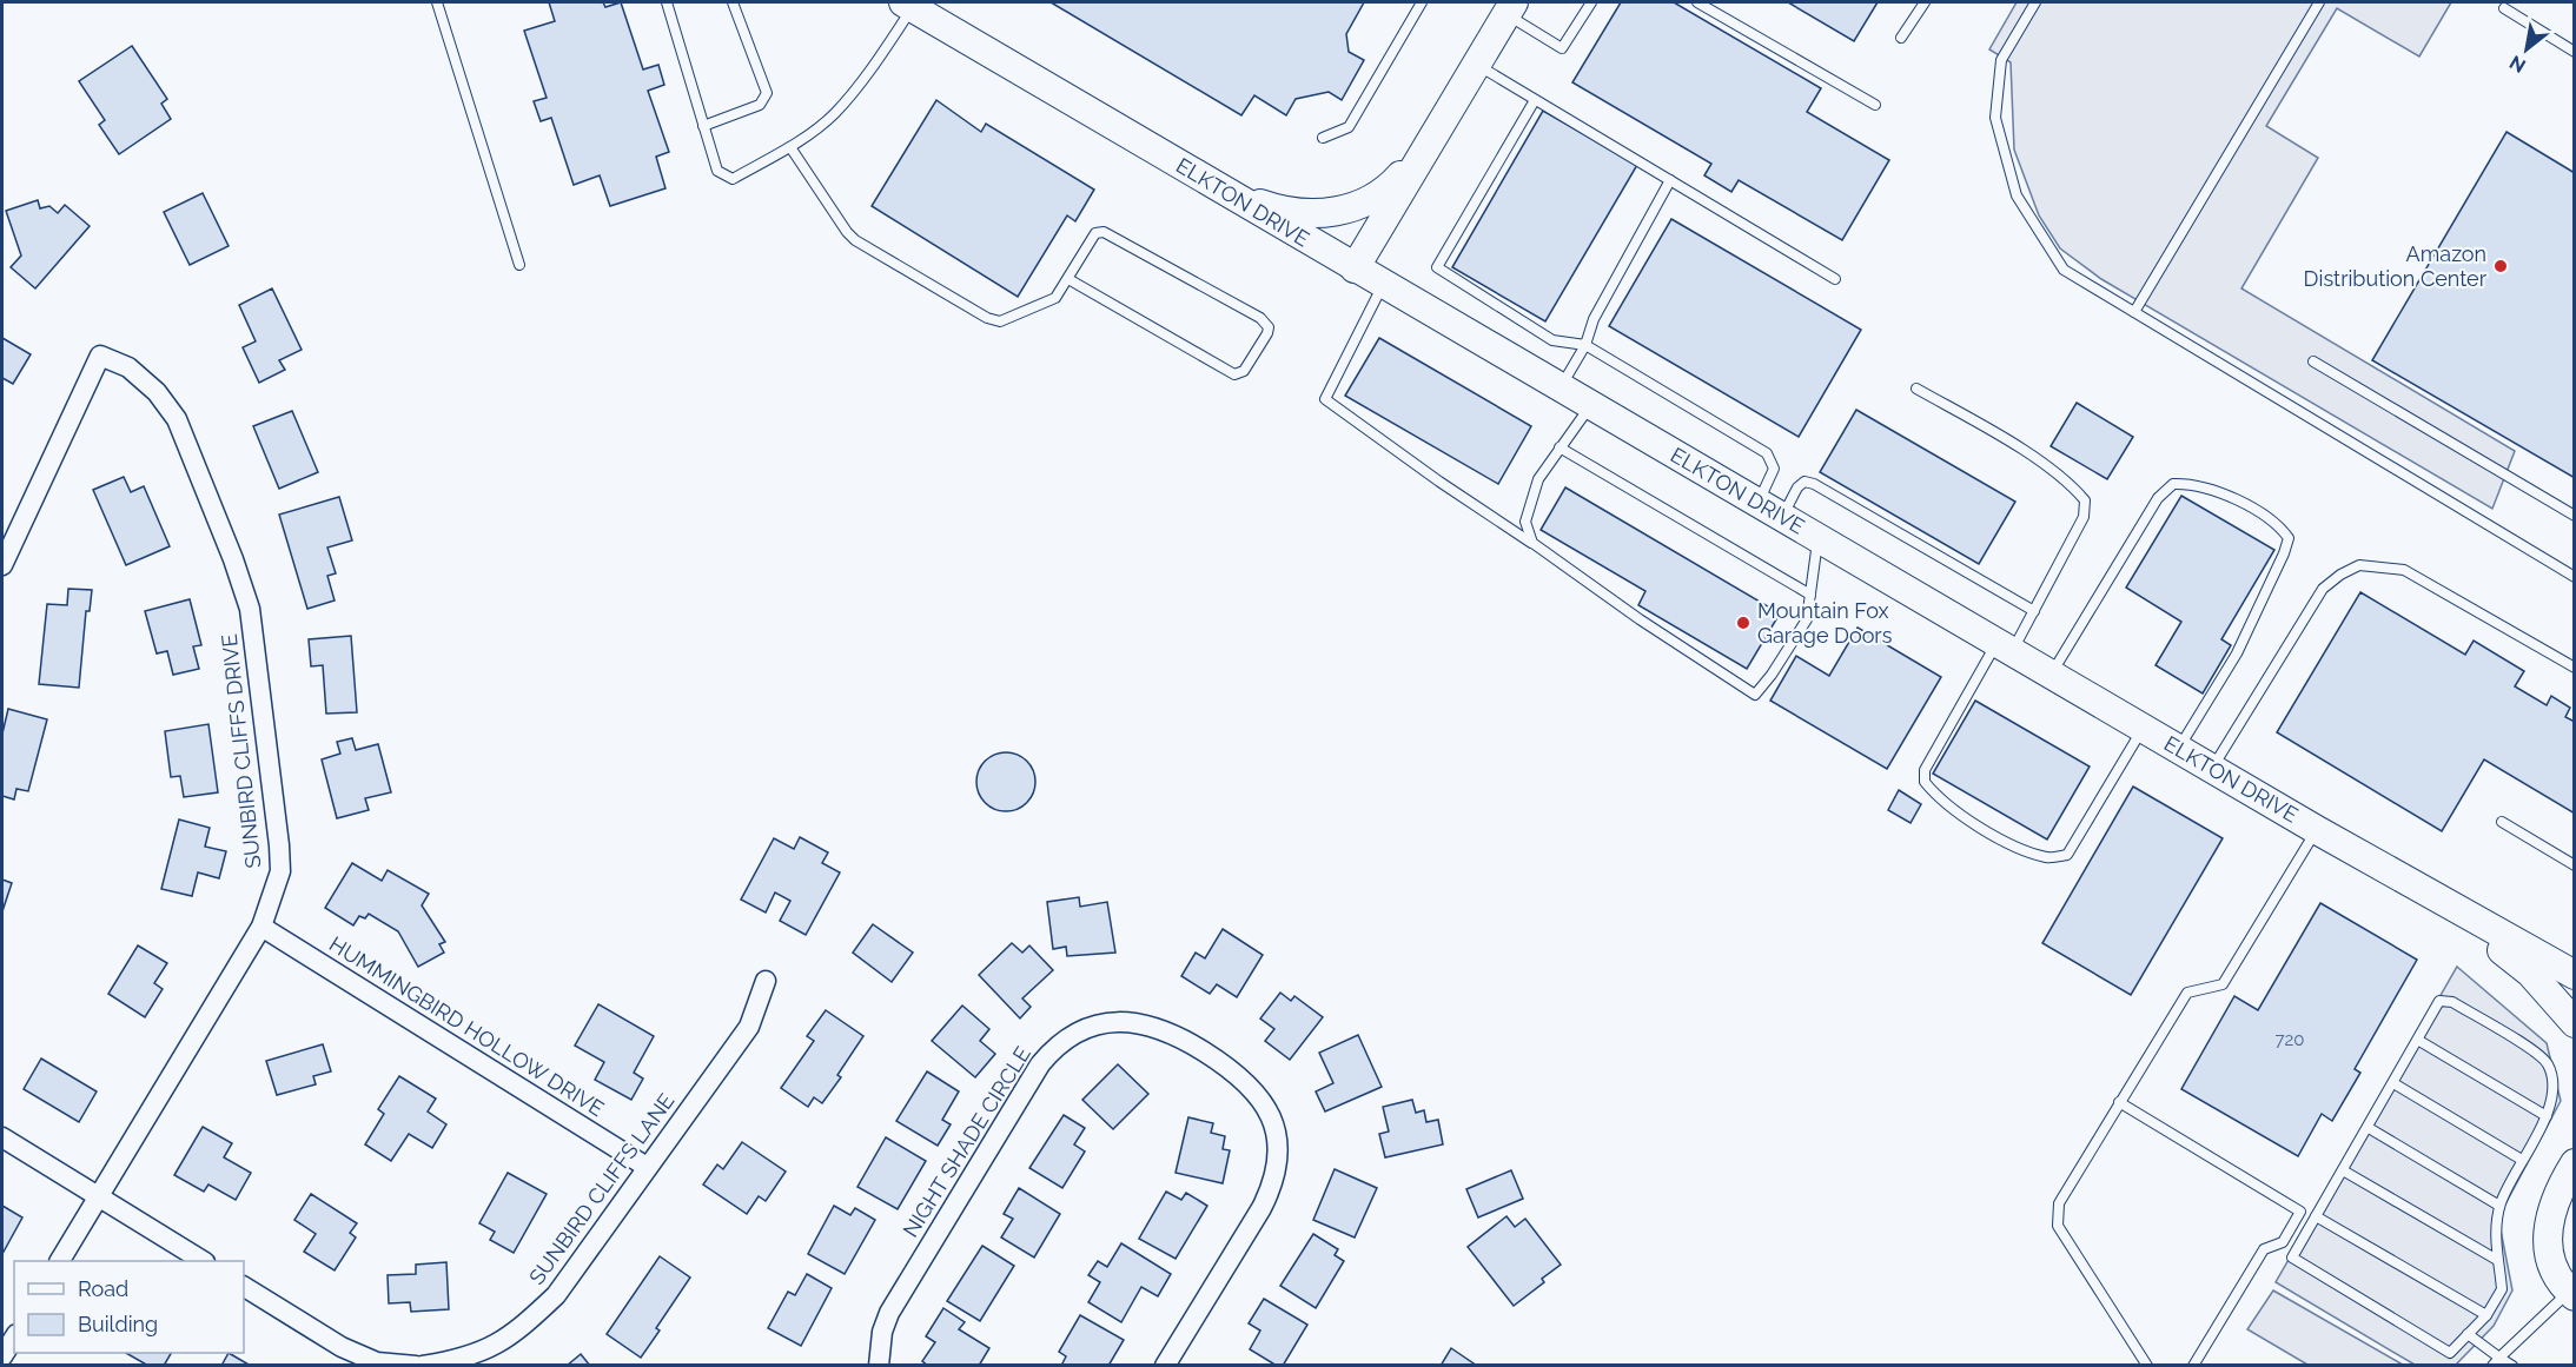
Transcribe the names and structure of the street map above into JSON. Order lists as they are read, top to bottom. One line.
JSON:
{"streets":{"street":["ELKTON DRIVE","SUNBIRD CLIFFS DRIVE","HUMMINGBIRD HOLLOW DRIVE","NIGHT SHADE CIRCLE","SUNBIRD CLIFFS LANE"]},"crossings":[["SUNBIRD CLIFFS DRIVE","HUMMINGBIRD HOLLOW DRIVE"],["HUMMINGBIRD HOLLOW DRIVE","SUNBIRD CLIFFS LANE"]],"places":["Amazon Distribution Center","Mountain Fox Garage Doors"],"house_numbers":["720"],"legend":["Road","Building"],"north":"bottom left"}
